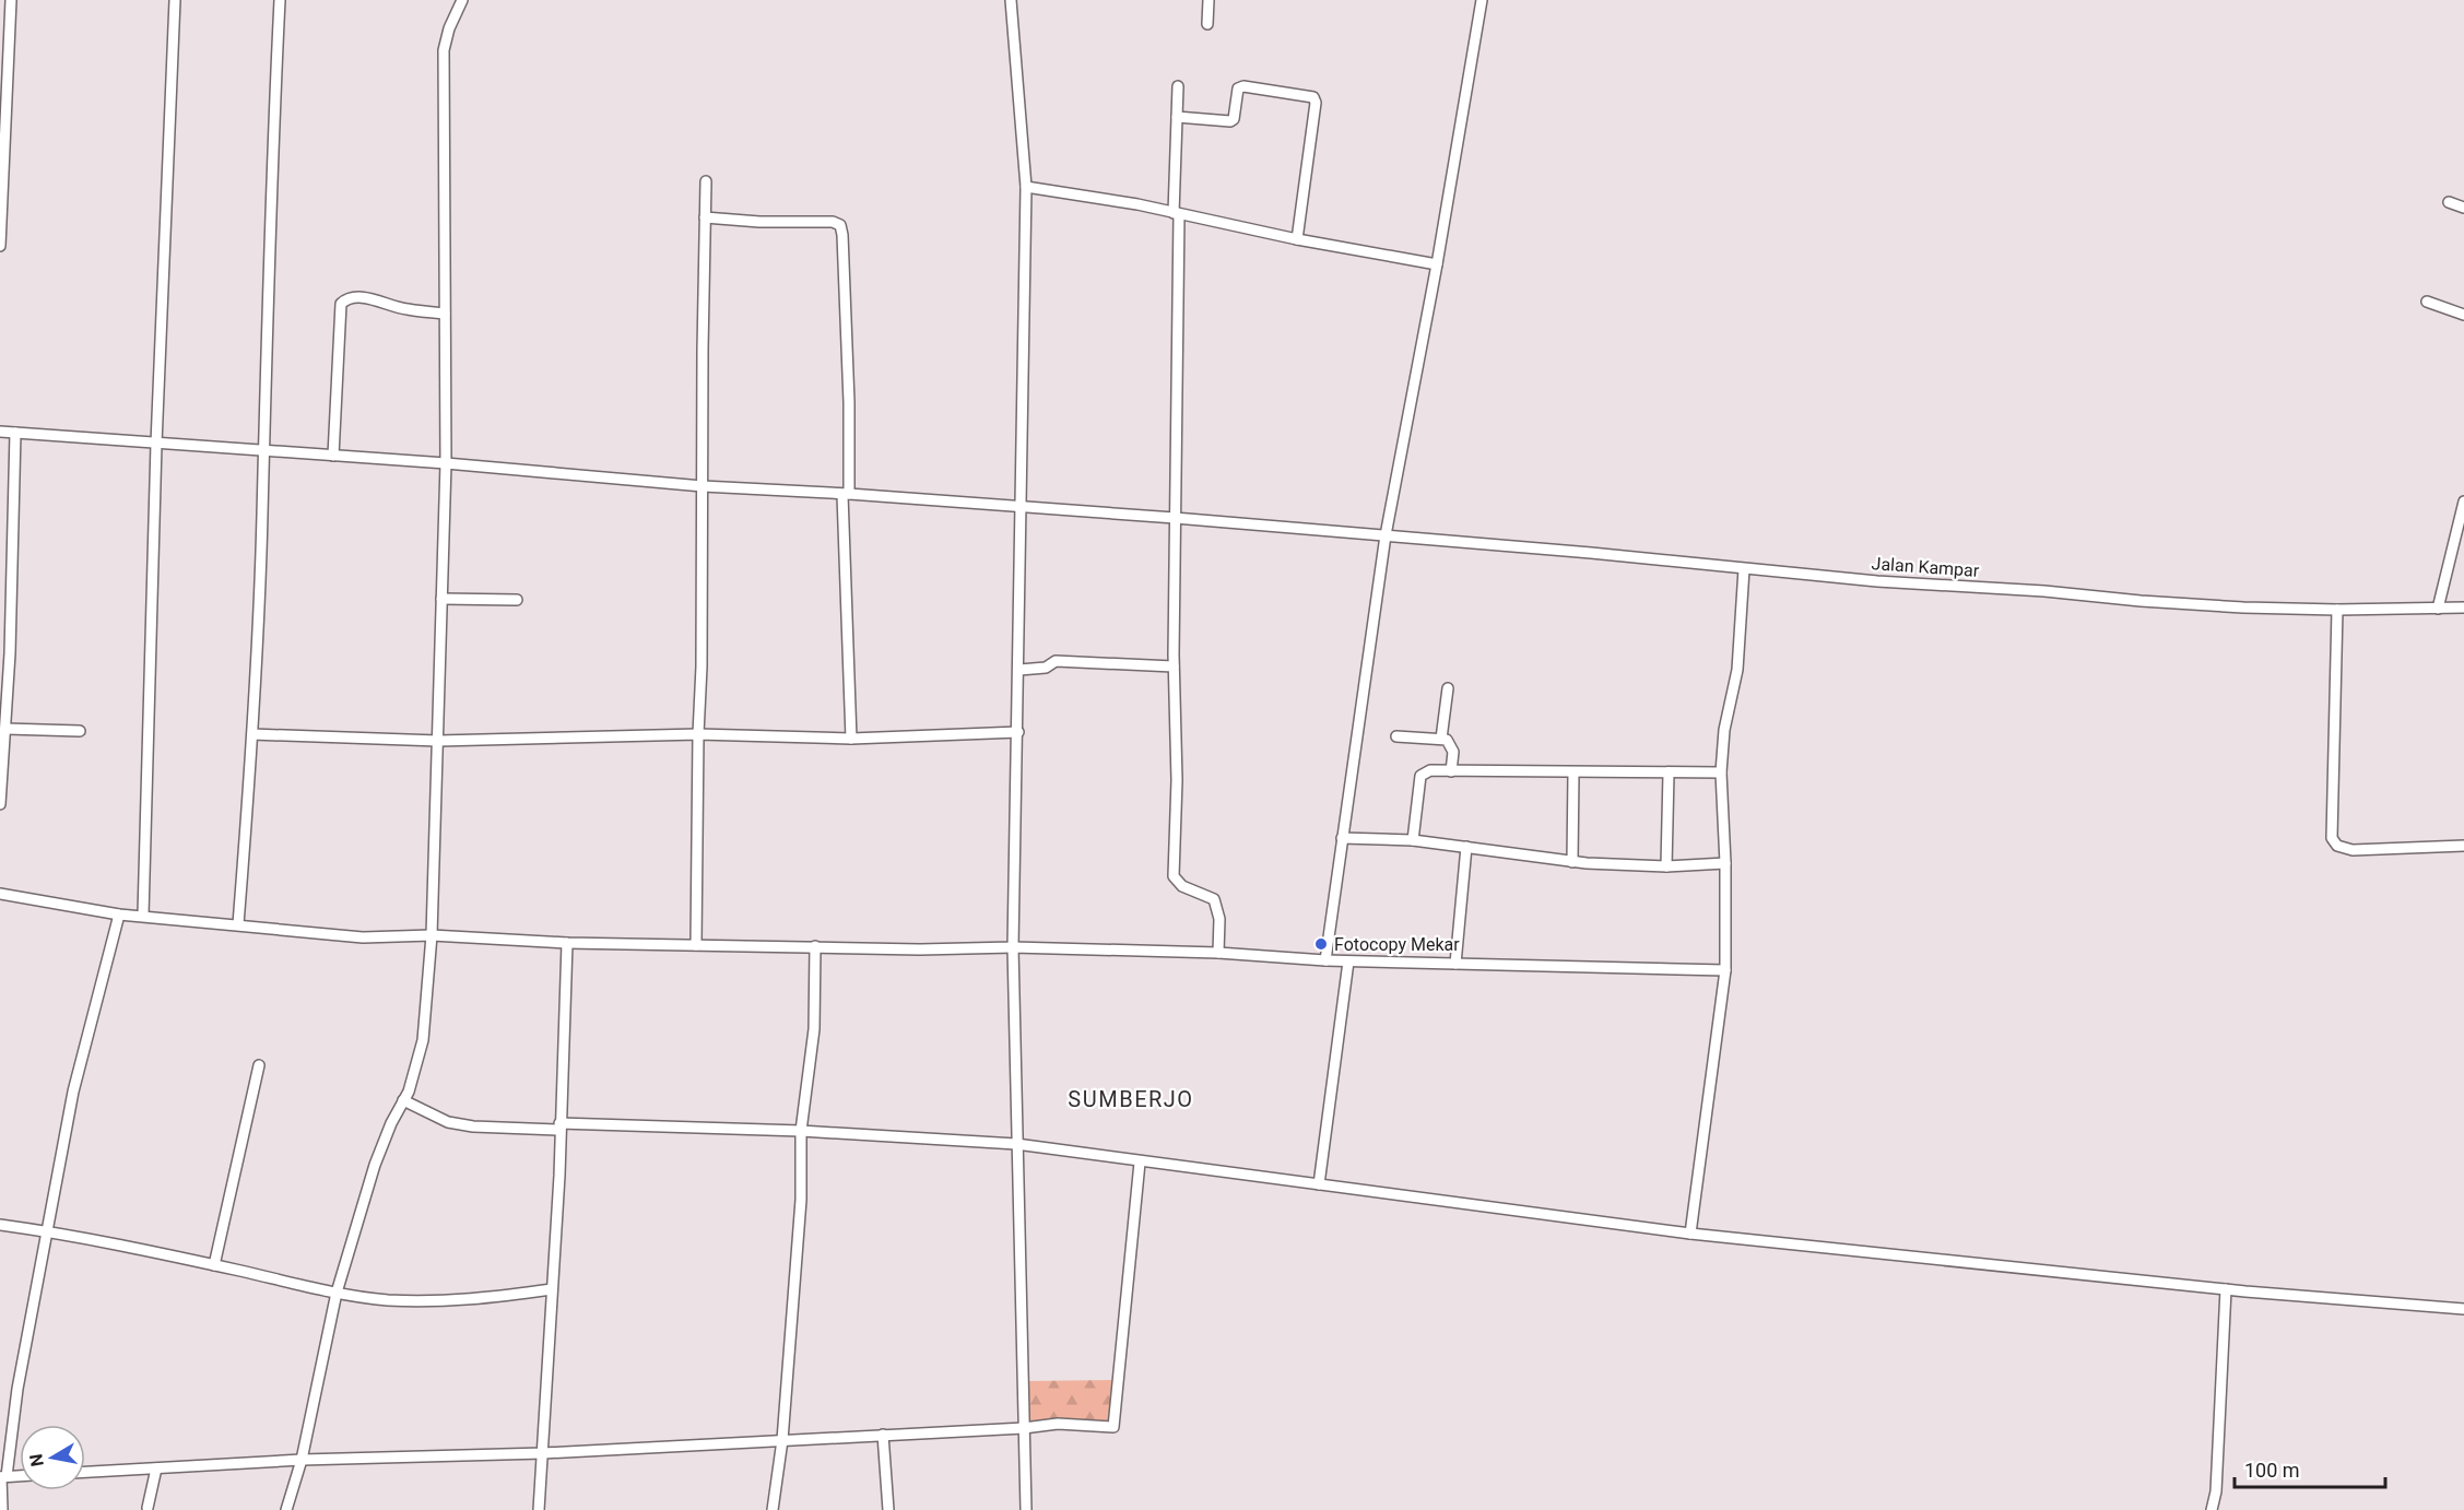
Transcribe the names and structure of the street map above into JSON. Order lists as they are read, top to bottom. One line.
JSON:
{"streets":{"street":["Jalan Kampar"]},"districts":["SUMBERJO"],"places":["Fotocopy Mekar"],"scale_bar":"100 m","north":"left"}
